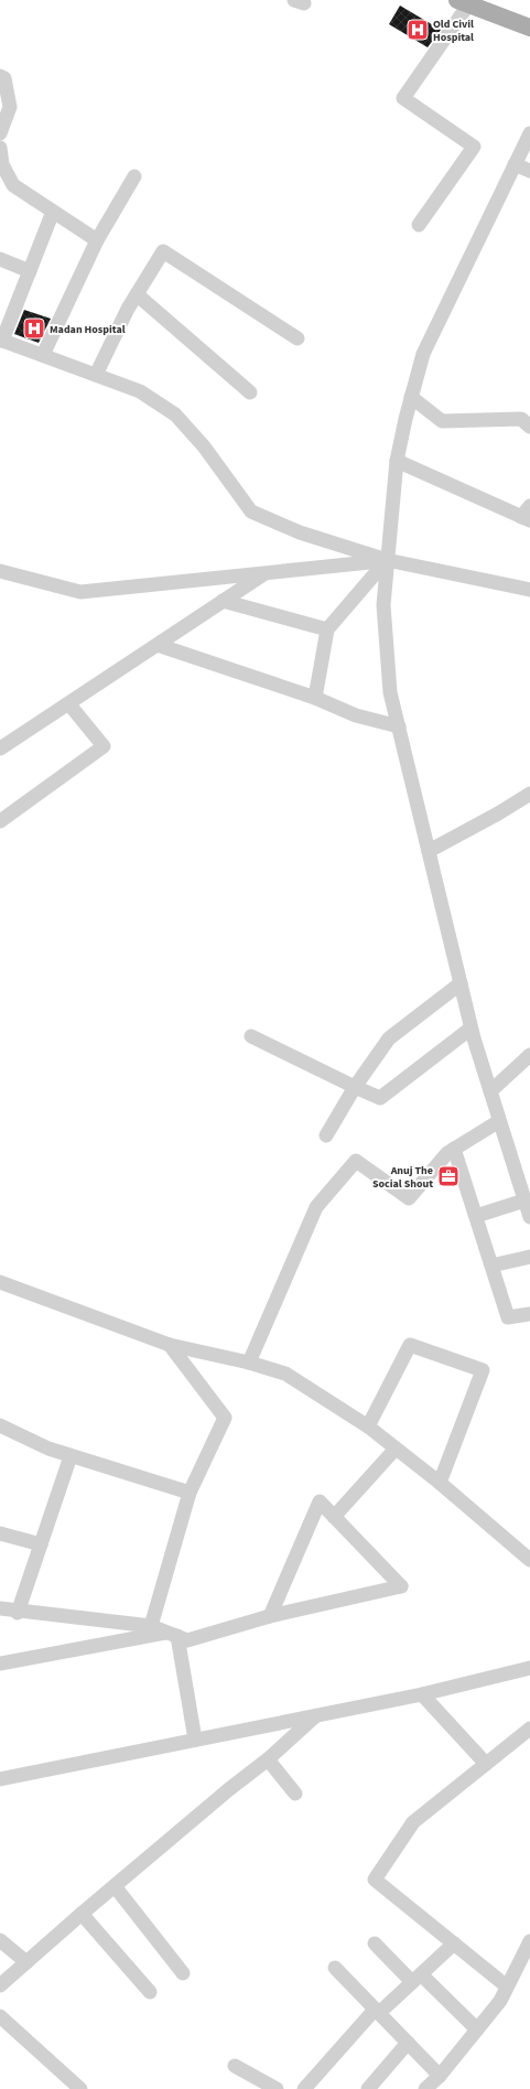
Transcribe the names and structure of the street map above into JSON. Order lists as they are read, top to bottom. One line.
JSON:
{"places":{"hospital":["Old Civil Hospital","Madan Hospital"],"office":["Anuj The Social Shout"]}}
